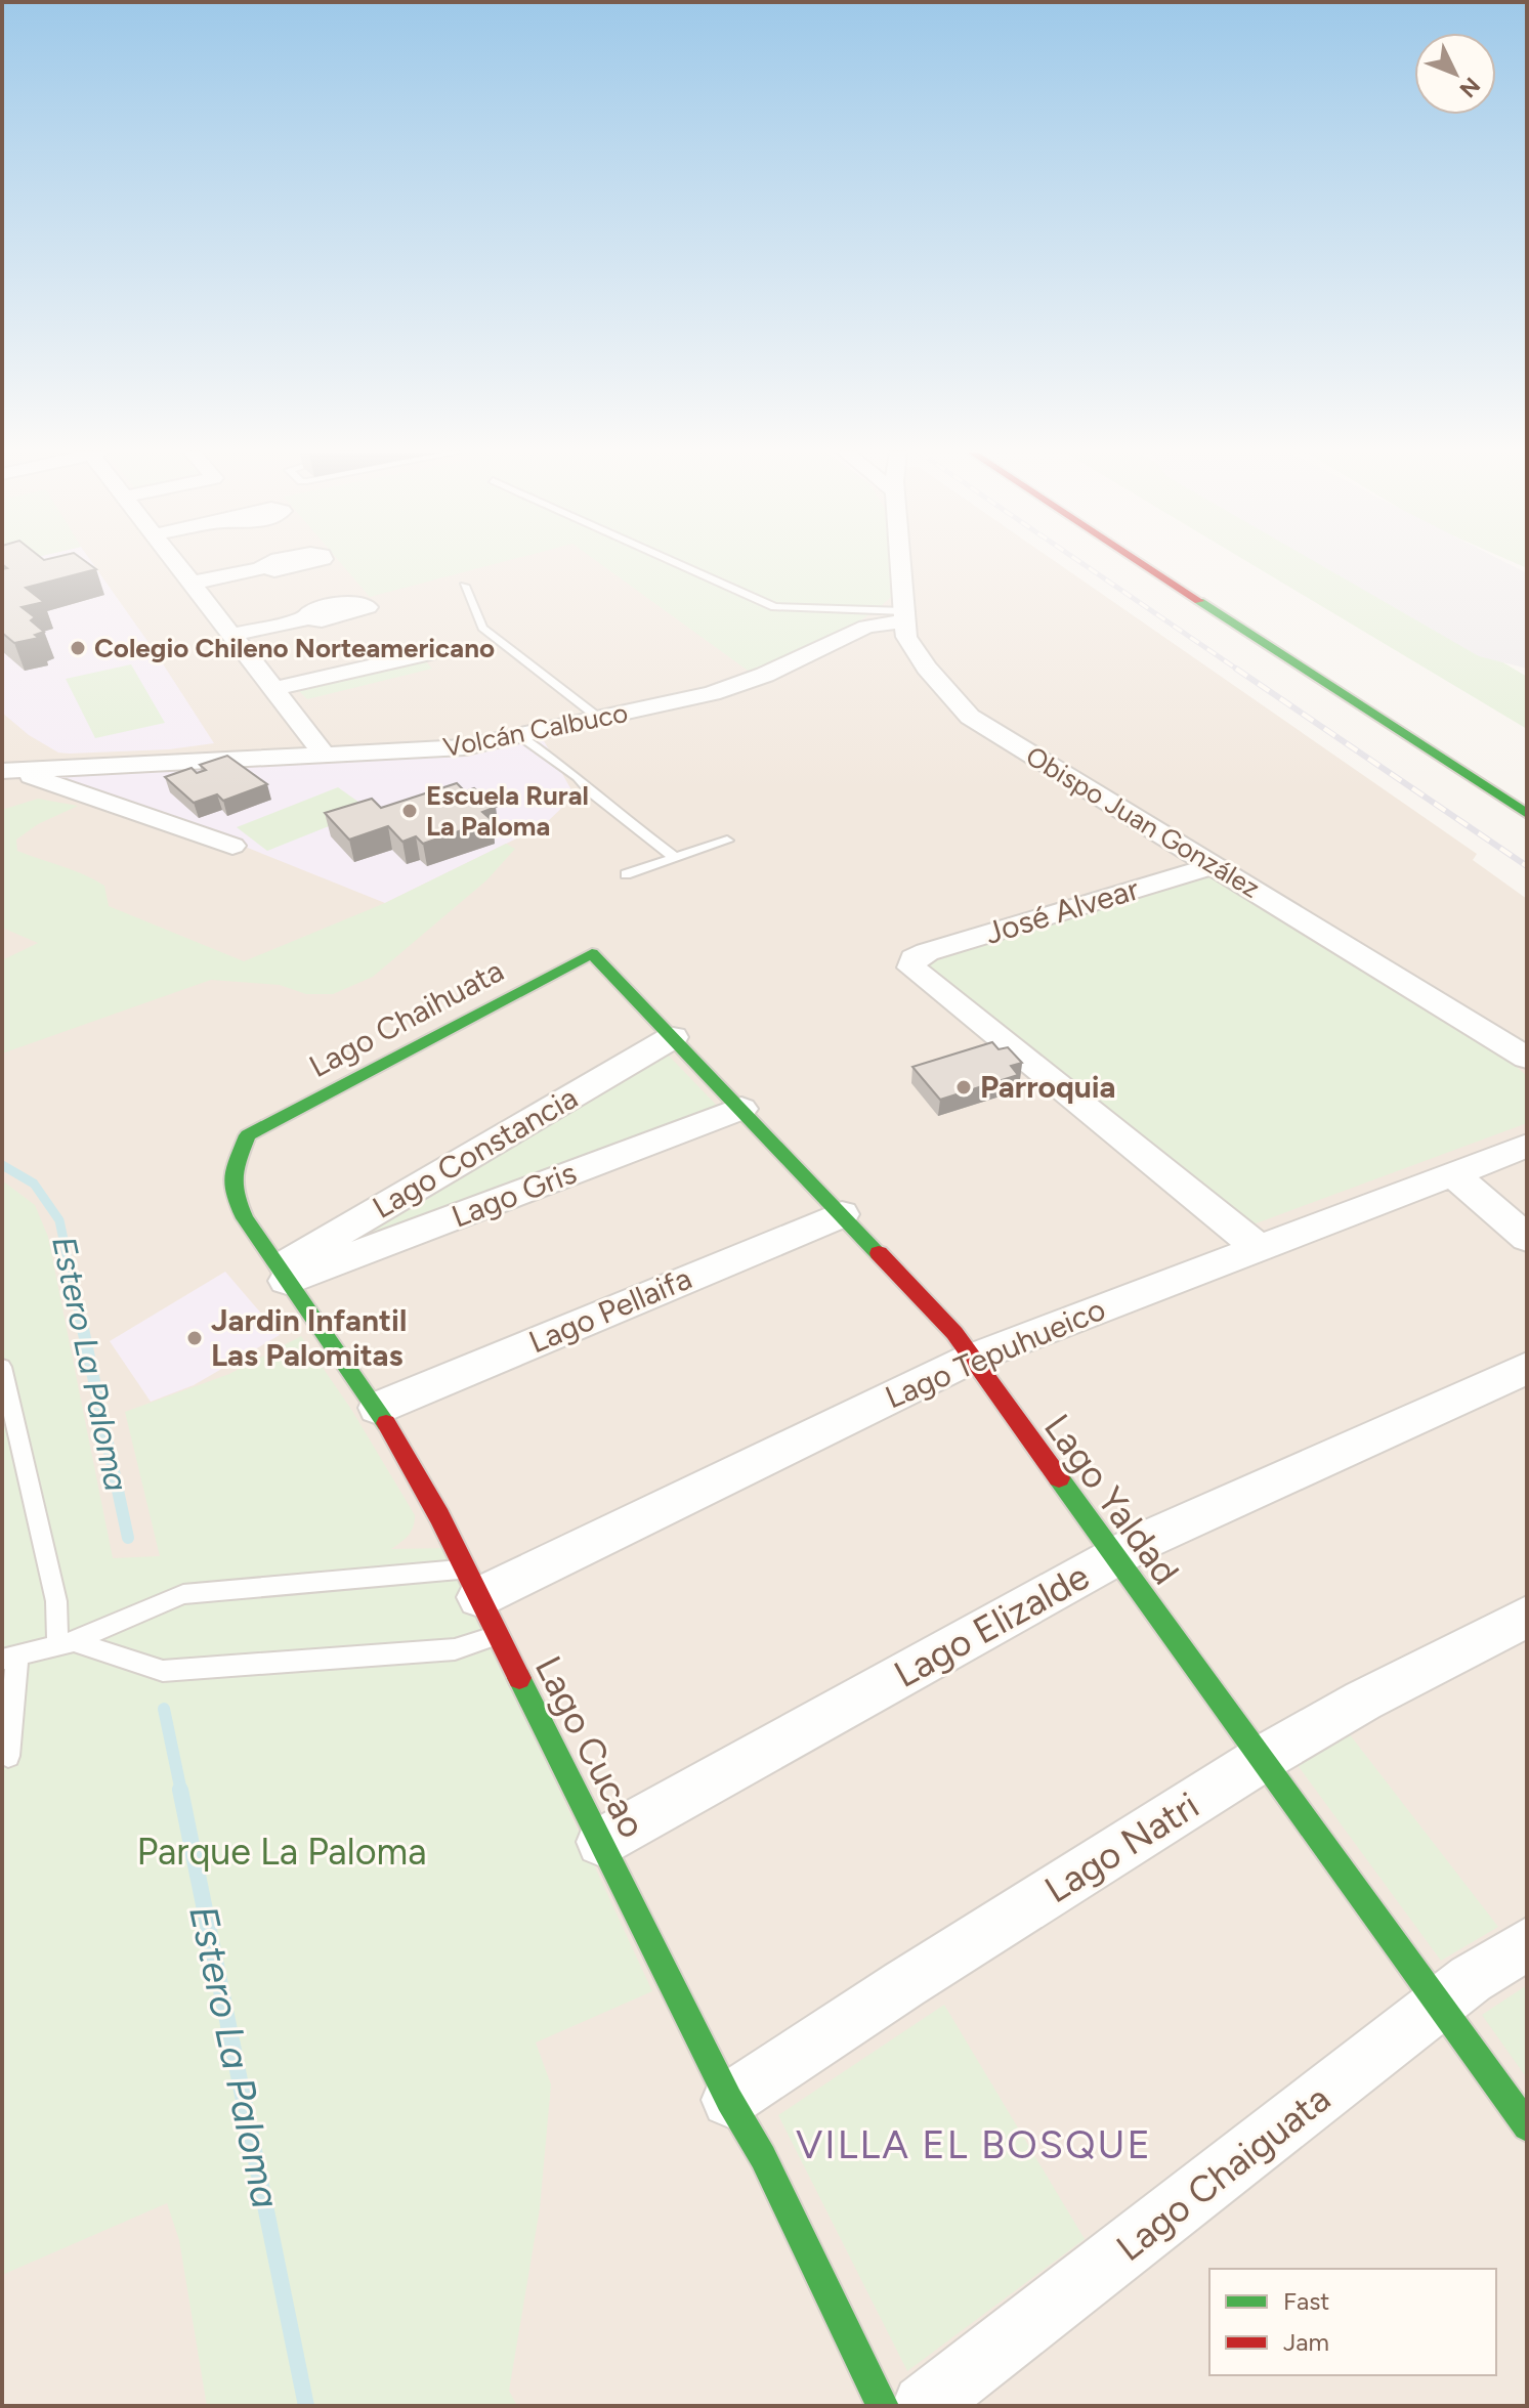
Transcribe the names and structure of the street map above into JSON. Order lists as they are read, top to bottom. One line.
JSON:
{"streets":{"street":["Volcán Calbuco","Obispo Juan González","José Alvear","Lago Chaihuata","Lago Constancia","Lago Gris","Lago Pellaifa","Lago Tepuhueico","Lago Yaldad","Lago Elizalde","Lago Cucao","Lago Natri","Lago Chaiguata"]},"crossings":[["Volcán Calbuco","Obispo Juan González"],["Obispo Juan González","José Alvear"],["José Alvear","Lago Tepuhueico"],["Lago Chaihuata","Lago Yaldad"],["Lago Chaihuata","Lago Cucao"],["Lago Constancia","Lago Gris"],["Lago Constancia","Lago Yaldad"],["Lago Constancia","Lago Cucao"],["Lago Gris","Lago Yaldad"],["Lago Gris","Lago Cucao"],["Lago Pellaifa","Lago Yaldad"],["Lago Pellaifa","Lago Cucao"],["Lago Tepuhueico","Lago Yaldad"],["Lago Tepuhueico","Lago Cucao"],["Lago Yaldad","Lago Elizalde"],["Lago Yaldad","Lago Natri"],["Lago Yaldad","Lago Chaiguata"],["Lago Elizalde","Lago Cucao"],["Lago Cucao","Lago Natri"]],"districts":["VILLA EL BOSQUE"],"water":["Estero La Paloma"],"parks":["Parque La Paloma"],"places":["Colegio Chileno Norteamericano","Escuela Rural La Paloma","Parroquia","Jardin Infantil Las Palomitas"],"legend":["Fast","Jam"],"north":"bottom right"}
